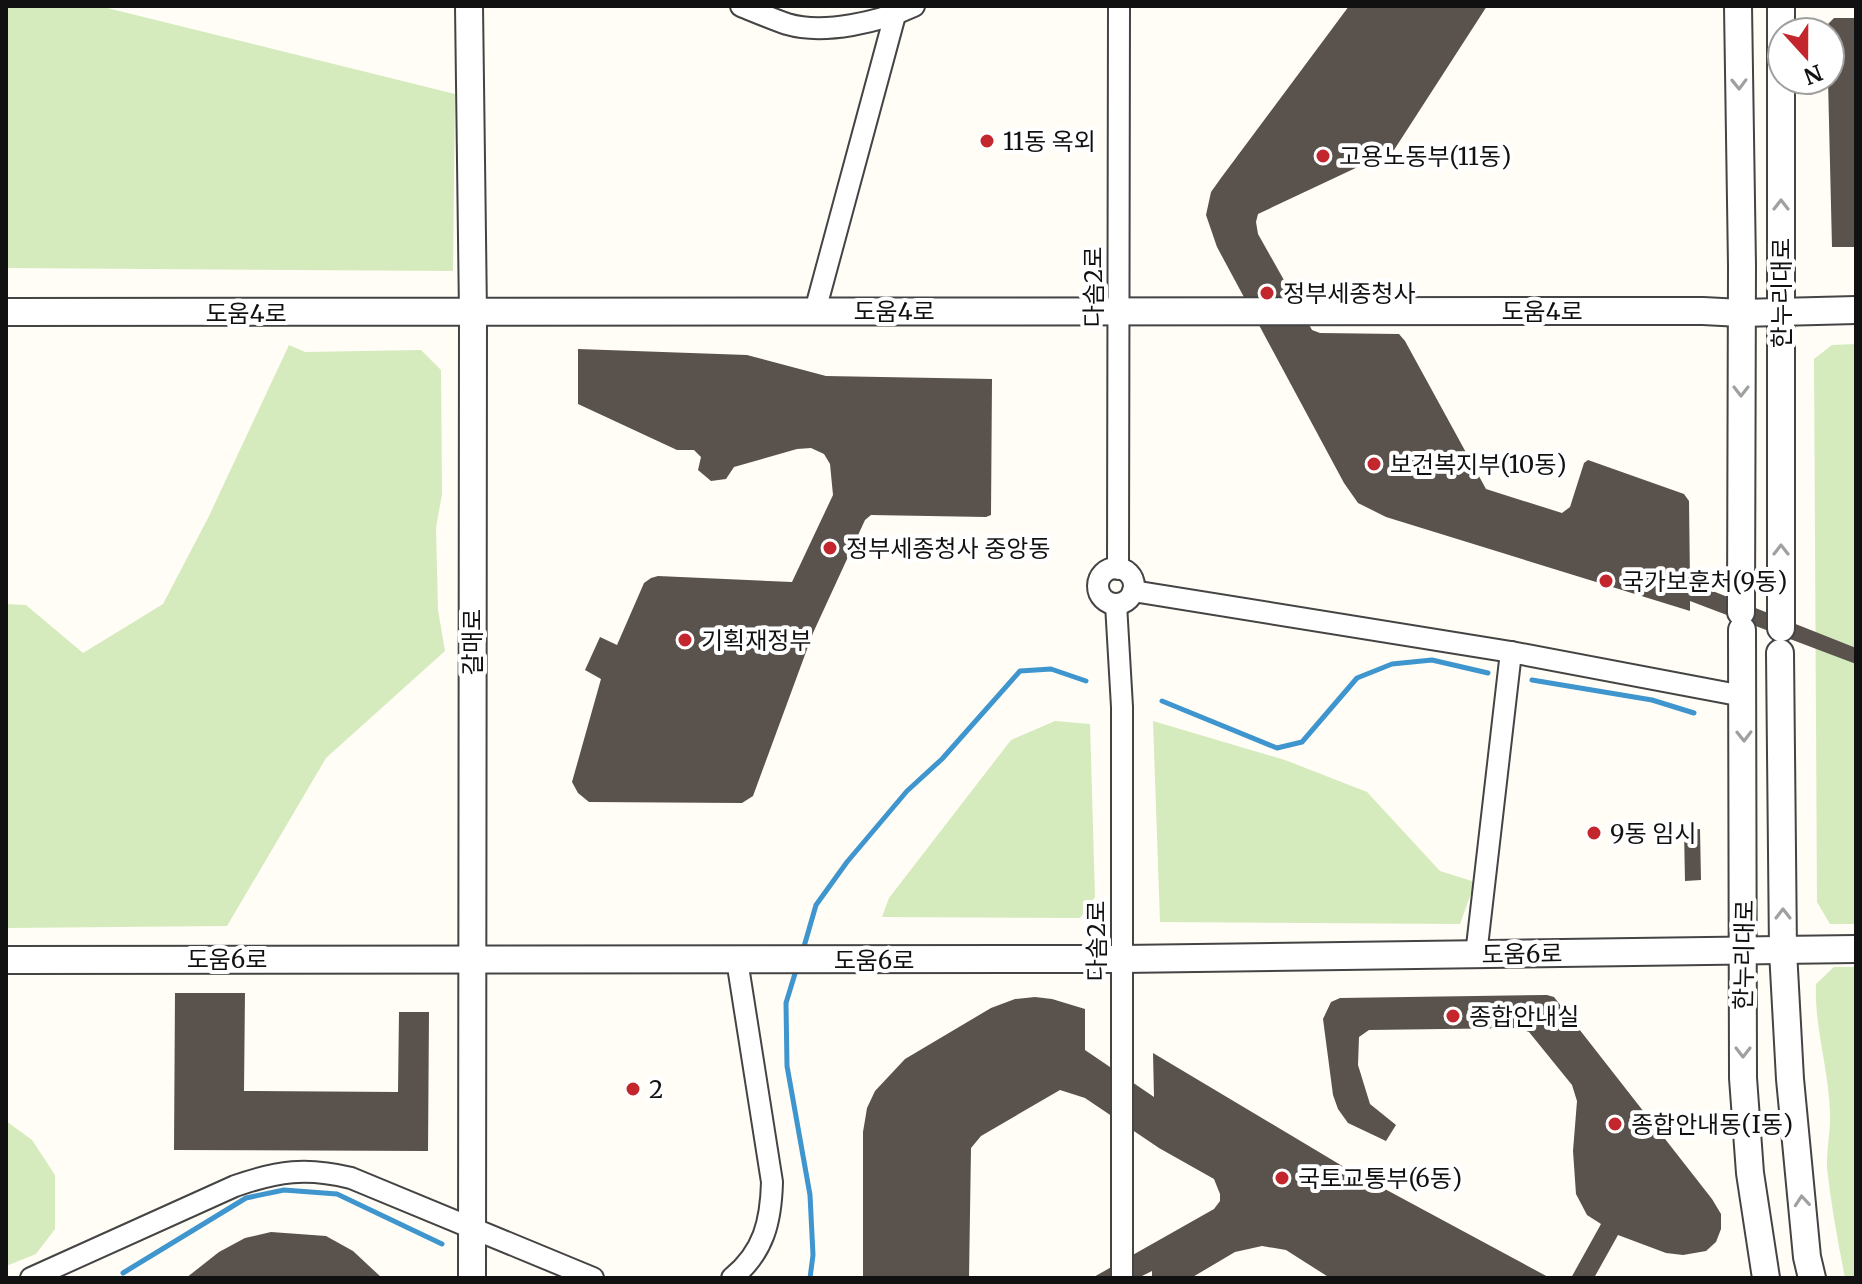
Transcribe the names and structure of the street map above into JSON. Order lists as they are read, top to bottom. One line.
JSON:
{"streets":{"street":["다솜2로","한누리대로","도움4로","갈매로","도움6로"]},"crossings":[["다솜2로","도움4로"],["다솜2로","도움6로"],["한누리대로","도움4로"],["한누리대로","도움6로"],["도움4로","갈매로"],["갈매로","도움6로"]],"places":["11동 옥외","고용노동부(11동)","정부세종청사","보건복지부(10동)","정부세종청사 중앙동","국가보훈처(9동)","기획재정부","9동 임시","종합안내실","2","종합안내동(I동)","국토교통부(6동)"],"north":"bottom"}
